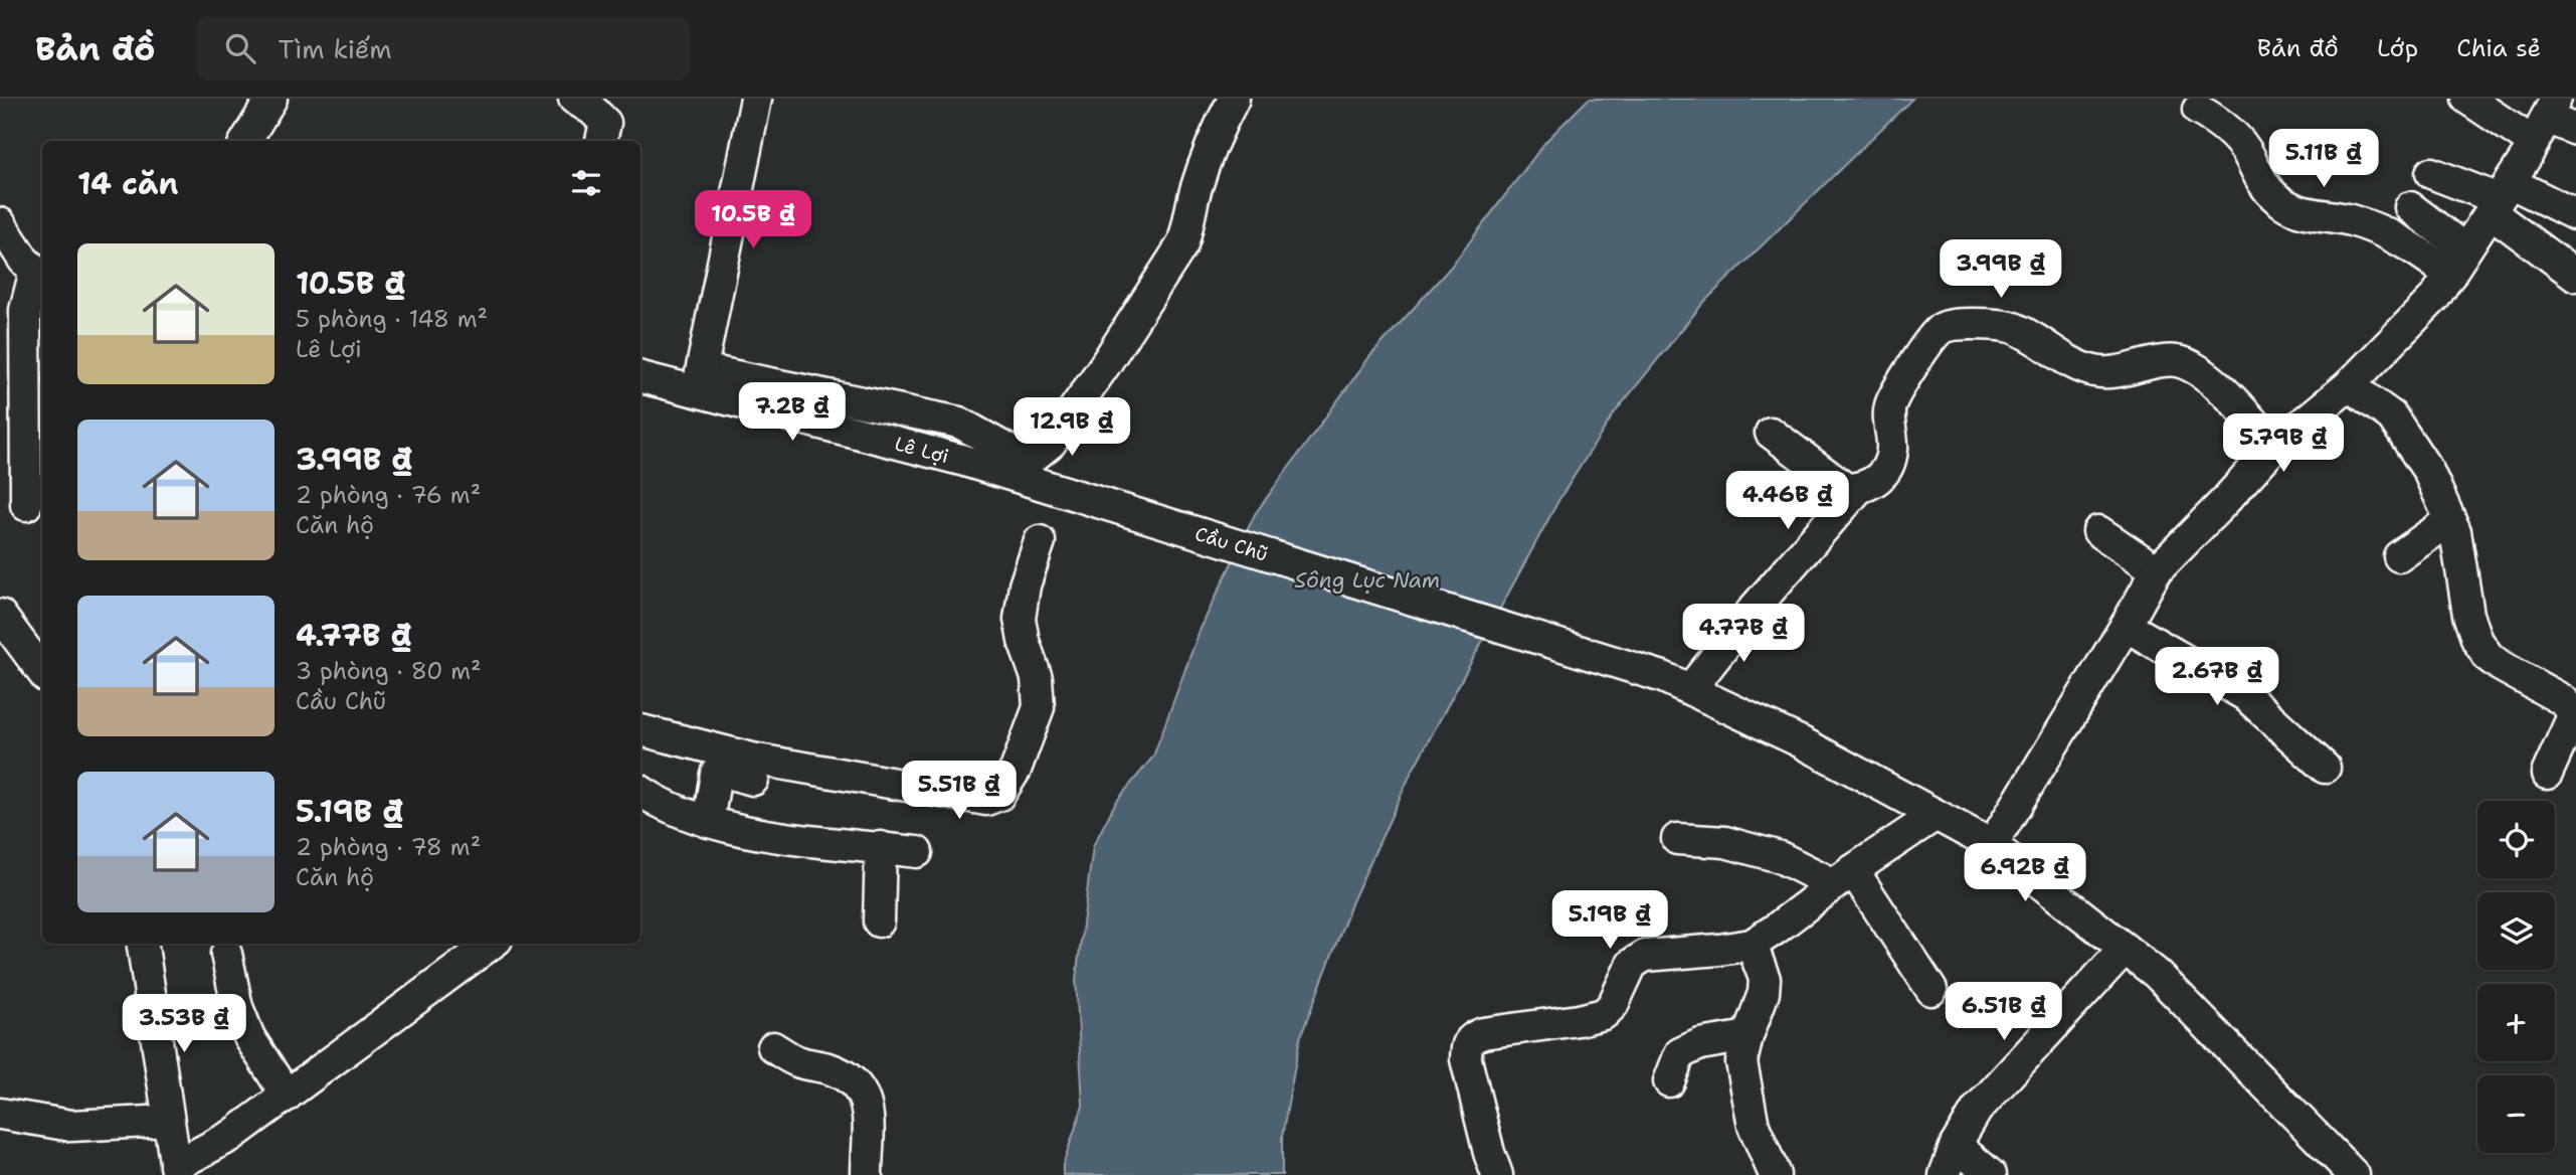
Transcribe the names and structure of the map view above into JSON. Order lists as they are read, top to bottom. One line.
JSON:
{"streets":{"street":["Lê Lợi","Cầu Chũ"]},"crossings":[["Lê Lợi","Cầu Chũ"]],"water":["Sông Lục Nam"],"page":{"header":"Bản đồ","search":"Tìm kiếm","nav":["Bản đồ","Lớp","Chia sẻ"],"price":["5.11B ₫","10.5B ₫","3.99B ₫","7.2B ₫","12.9B ₫","5.79B ₫","4.46B ₫","4.77B ₫","2.67B ₫","5.51B ₫","6.92B ₫","5.19B ₫","6.51B ₫","3.53B ₫"],"heading":"14 căn","list":[{"name":"10.5B ₫","note":"5 phòng · 148 m² · Lê Lợi"},{"name":"3.99B ₫","note":"2 phòng · 76 m² · Căn hộ"},{"name":"4.77B ₫","note":"3 phòng · 80 m² · Cầu Chũ"},{"name":"5.19B ₫","note":"2 phòng · 78 m² · Căn hộ"}],"map_buttons":["+","−"]}}
